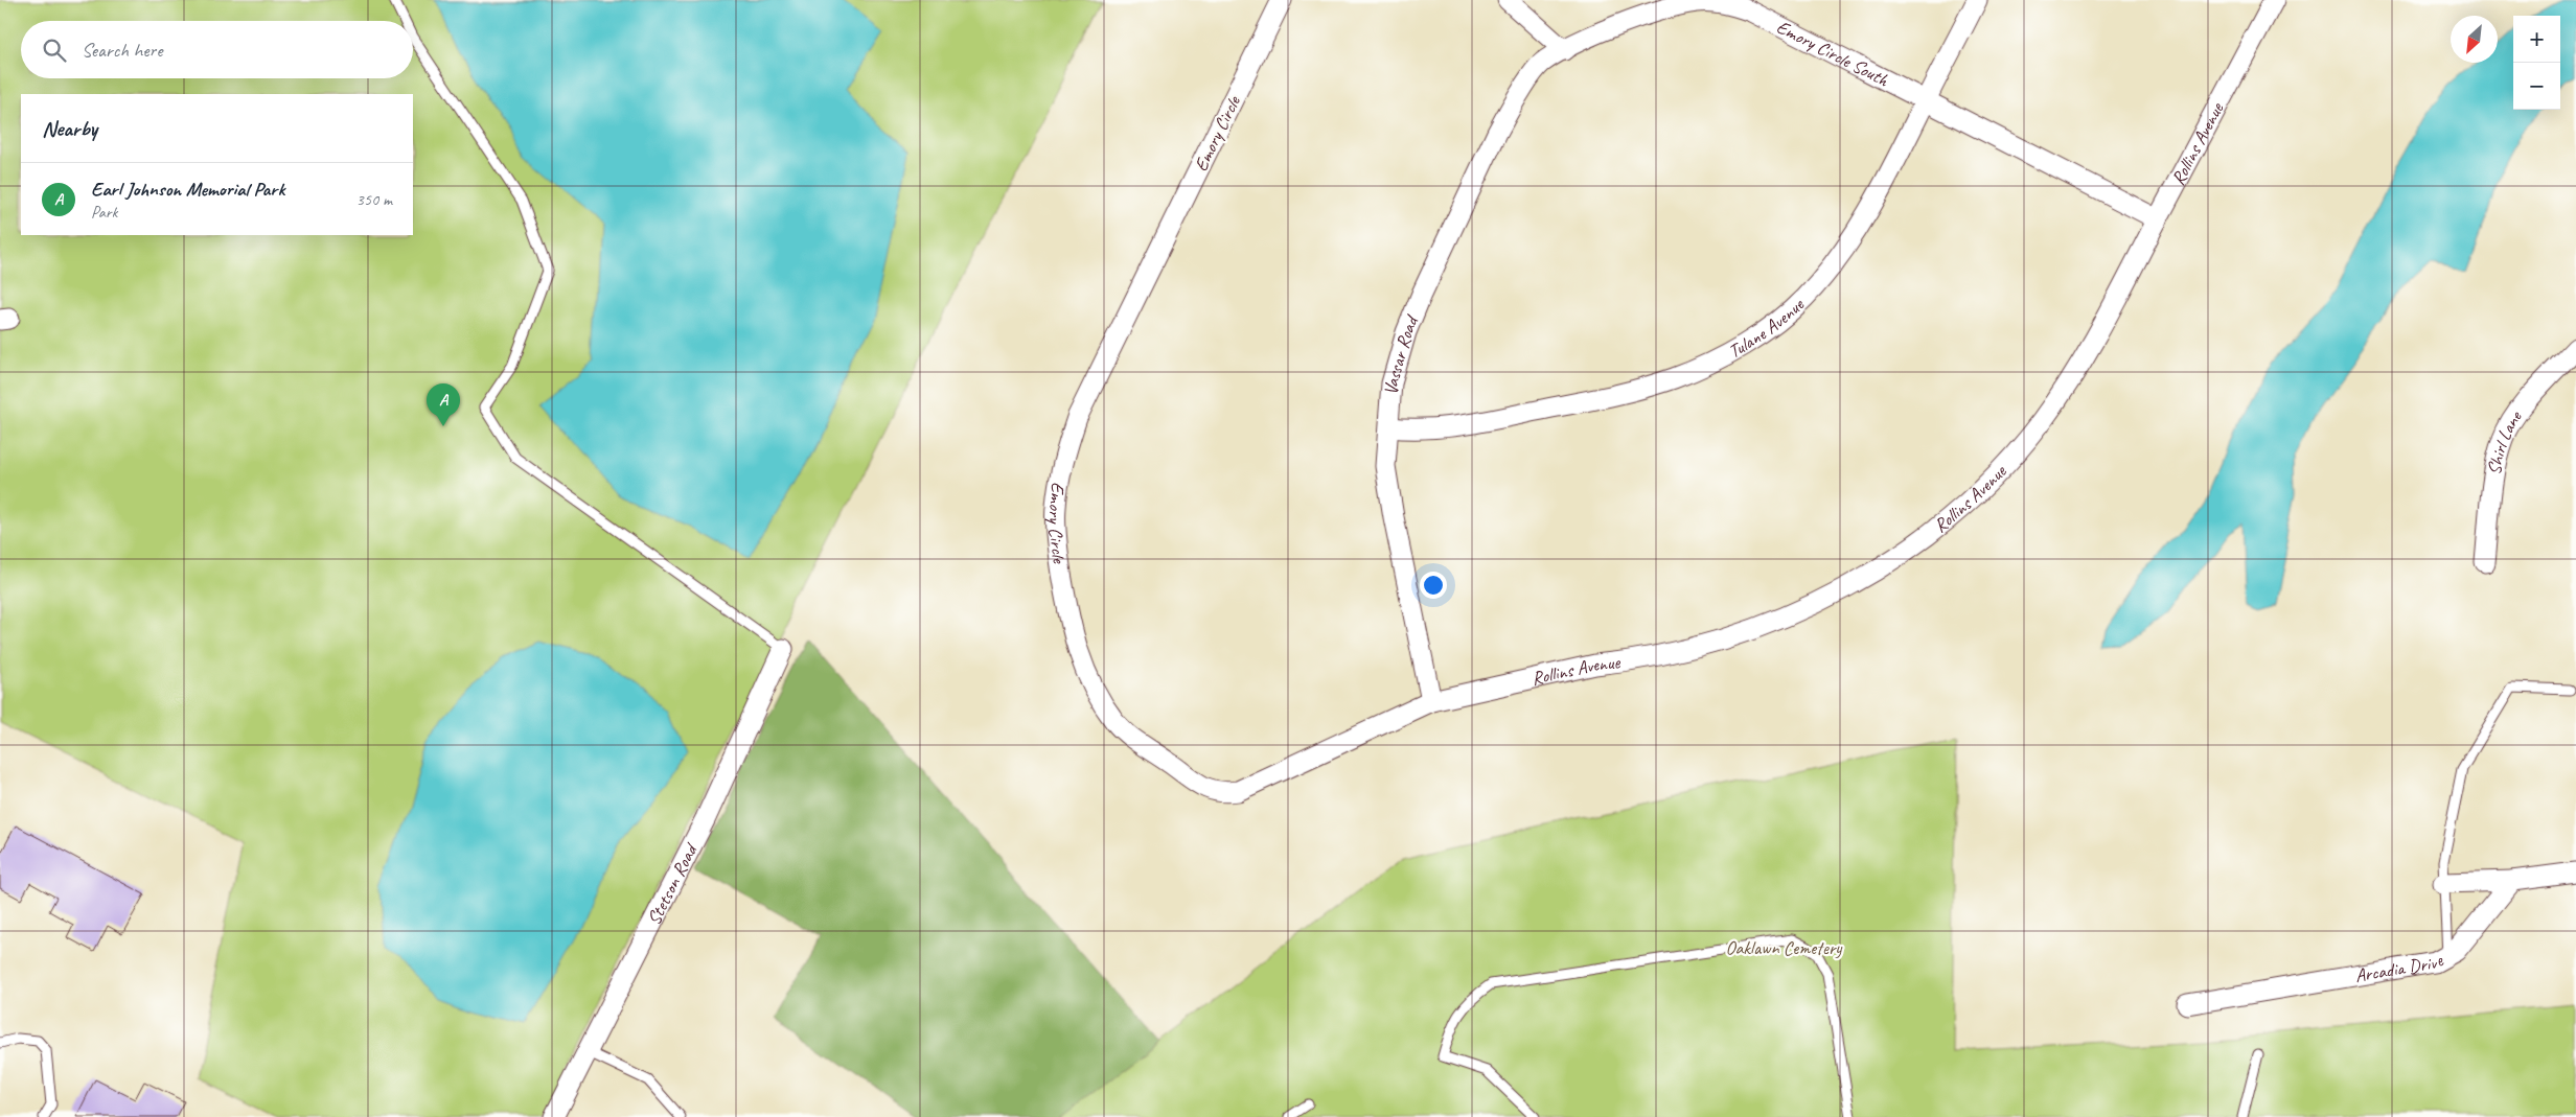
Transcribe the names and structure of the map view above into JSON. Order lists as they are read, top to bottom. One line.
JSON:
{"streets":{"street":["Emory Circle South","Emory Circle","Rollins Avenue","Tulane Avenue","Vassar Road","Shirl Lane","Stetson Road","Arcadia Drive"]},"crossings":[["Emory Circle South","Rollins Avenue"],["Emory Circle South","Tulane Avenue"],["Emory Circle South","Vassar Road"],["Emory Circle","Rollins Avenue"],["Emory Circle","Vassar Road"],["Rollins Avenue","Vassar Road"],["Tulane Avenue","Vassar Road"]],"parks":["Oaklawn Cemetery"],"north":"bottom left","page":{"map_buttons":["+","−"],"search":"Search here","heading":"Nearby","list":[{"mark":"A","name":"Earl Johnson Memorial Park","note":"Park","value":"350 m"}],"pins":"A"}}
